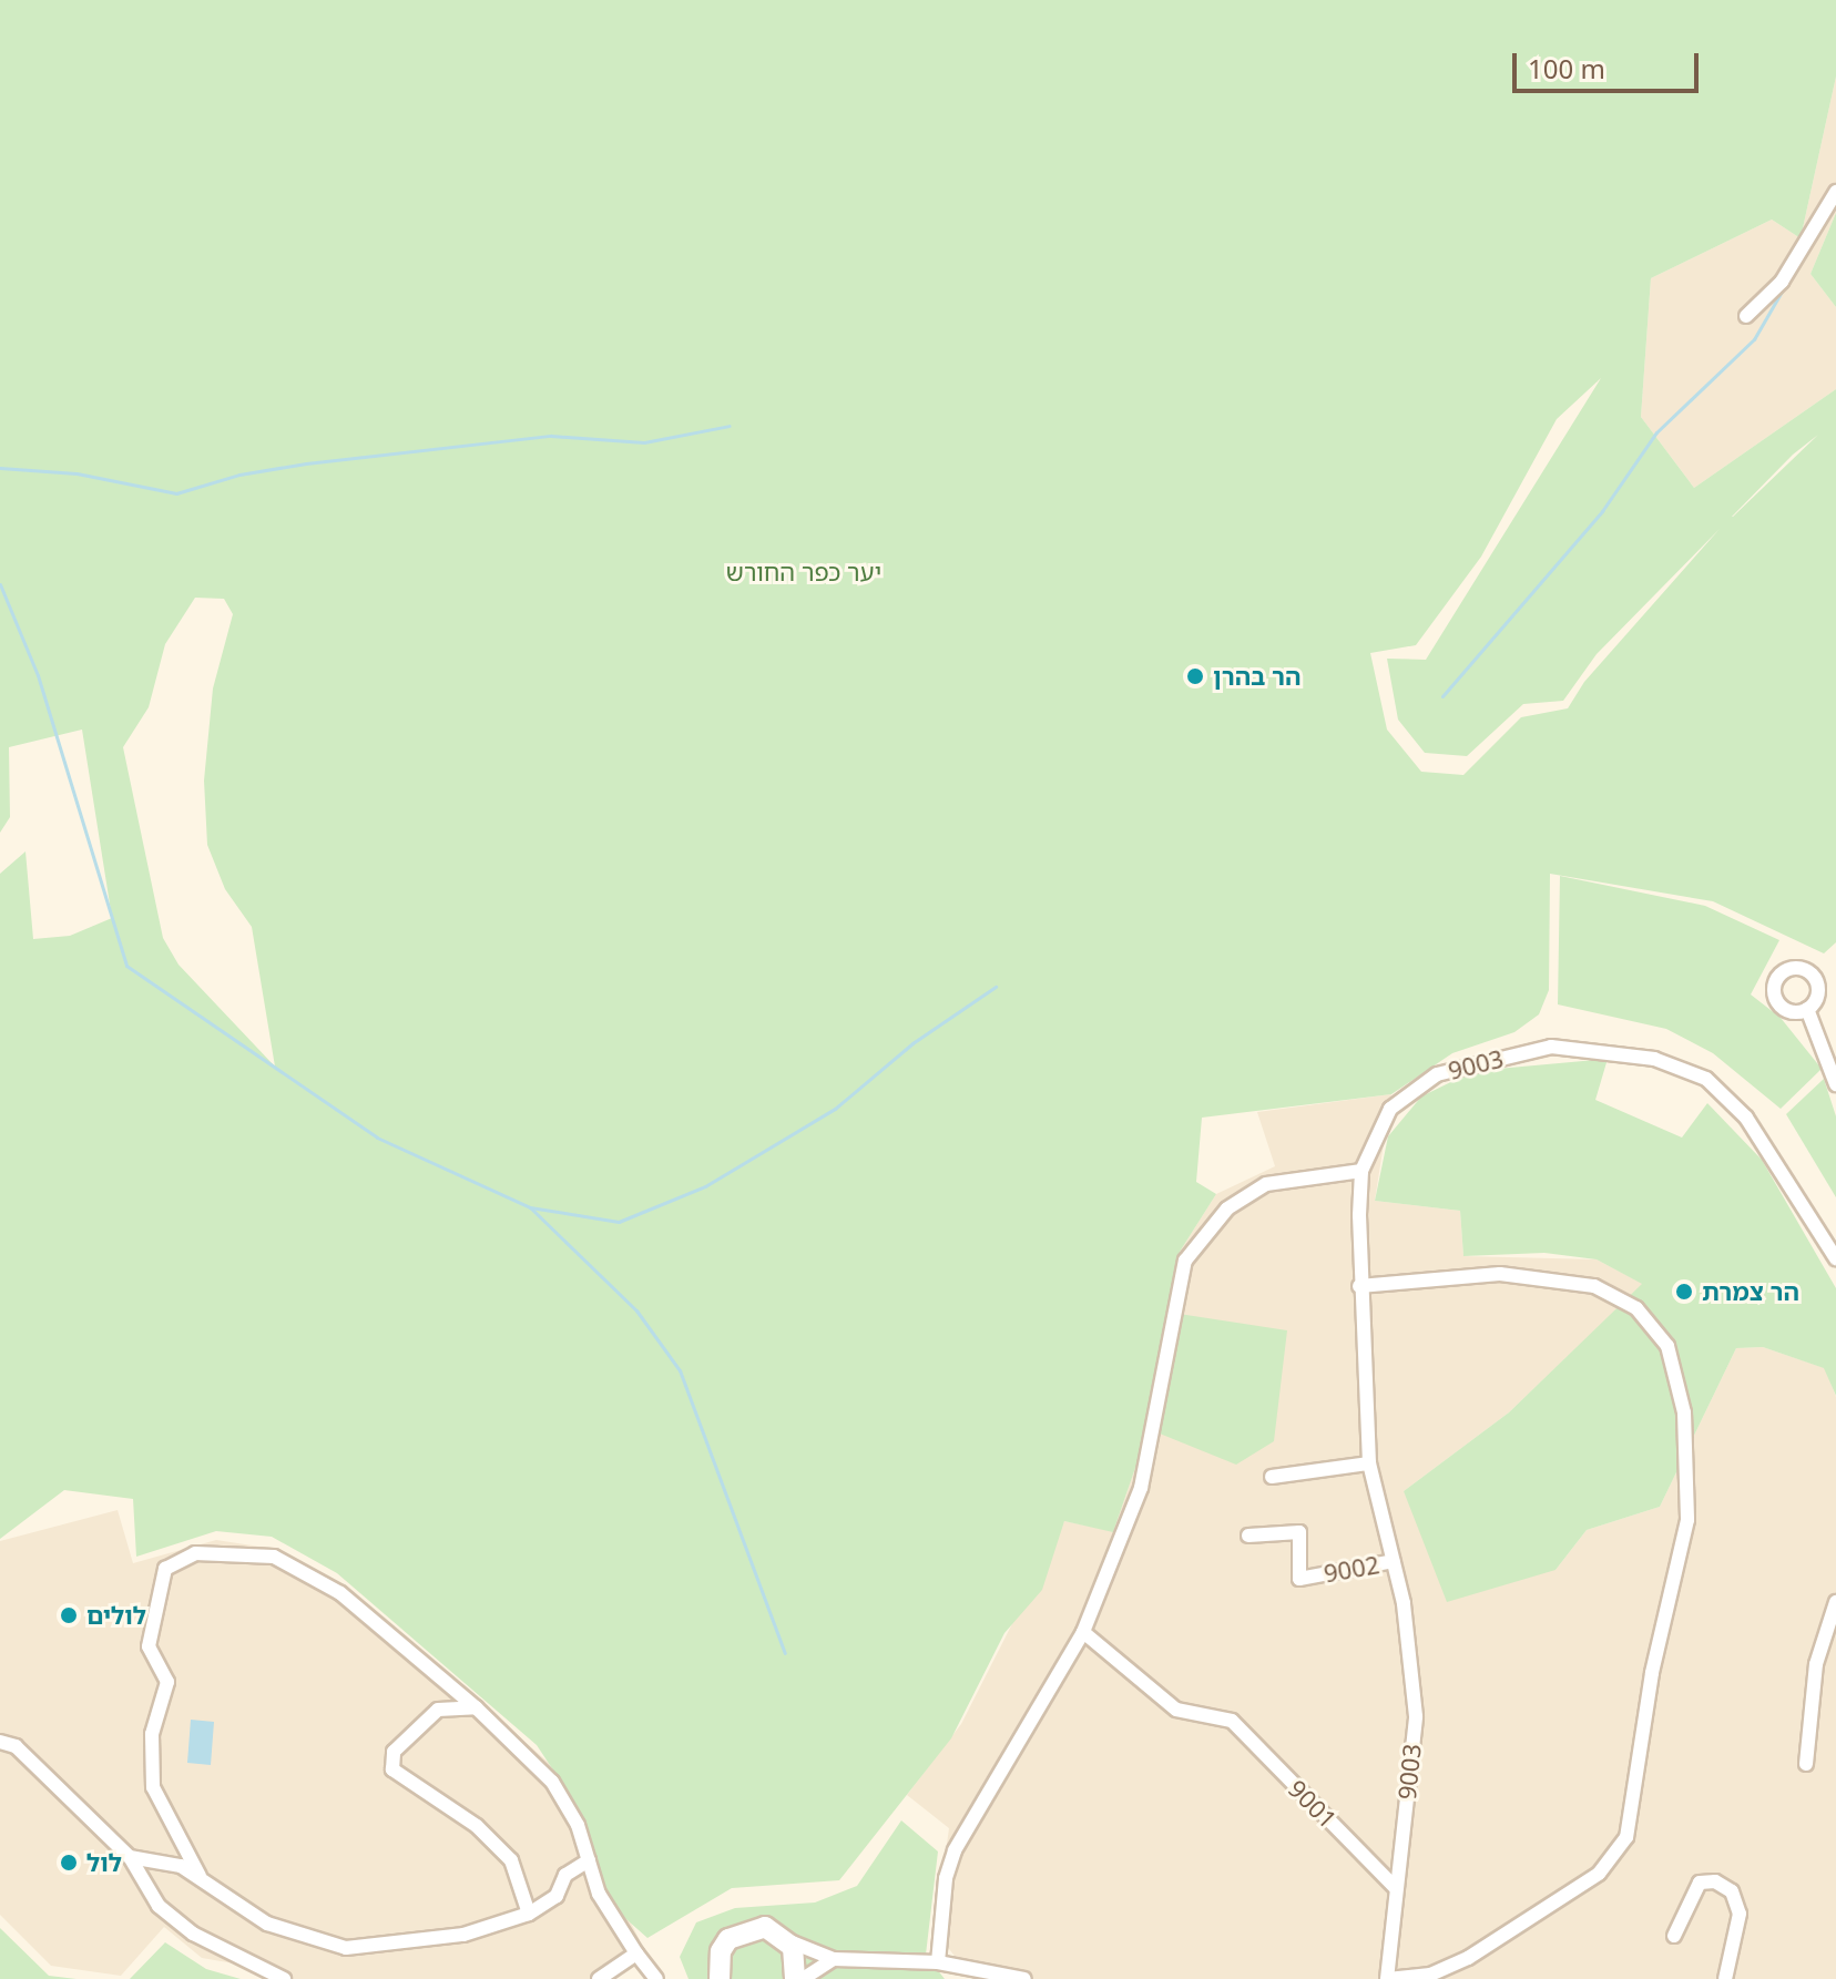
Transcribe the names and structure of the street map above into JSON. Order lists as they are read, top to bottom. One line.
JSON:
{"streets":{"street":["9003","9002","9001"]},"crossings":[["9003","9002"],["9003","9001"]],"parks":["יער כפר החורש"],"places":["הר בהרן","הר צמרת","לולים","לול"],"scale_bar":"100 m"}
